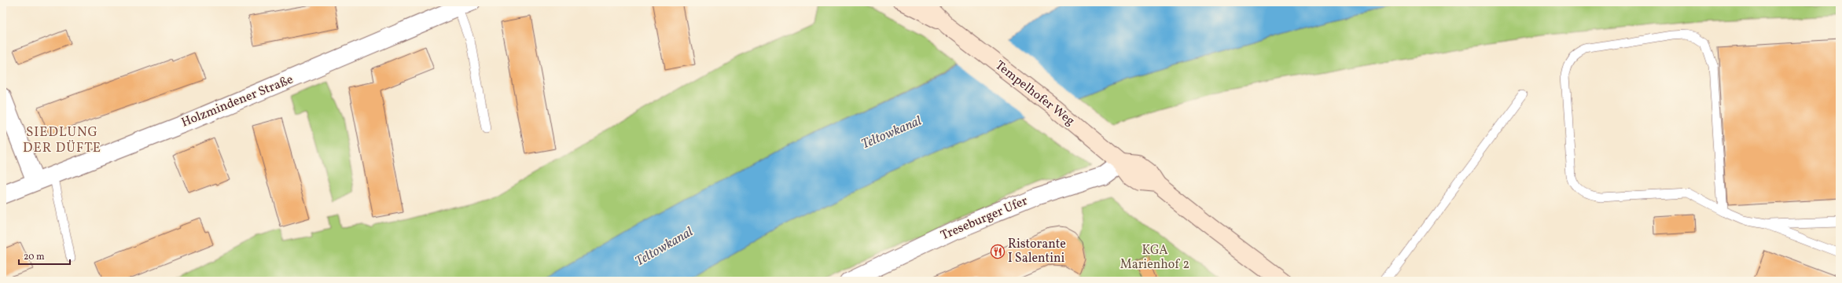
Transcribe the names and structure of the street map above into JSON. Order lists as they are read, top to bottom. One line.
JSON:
{"streets":{"street":["Tempelhofer Weg","Holzmindener Straße","Treseburger Ufer"]},"crossings":[["Tempelhofer Weg","Treseburger Ufer"]],"districts":["SIEDLUNG DER DÜFTE"],"water":["Teltowkanal"],"parks":["KGA Marienhof 2"],"places":{"restaurant":["Ristorante I Salentini"]},"scale_bar":"20 m"}
